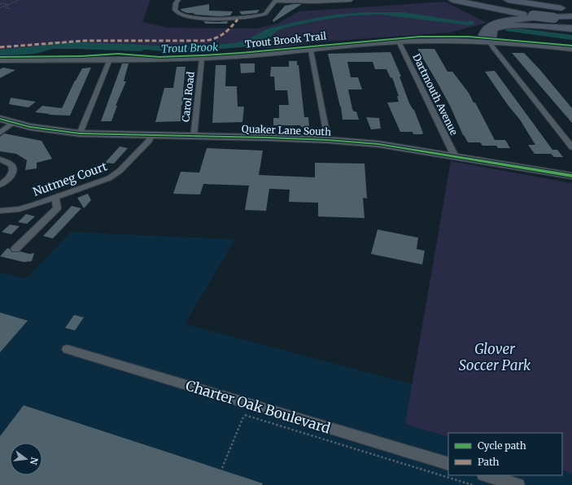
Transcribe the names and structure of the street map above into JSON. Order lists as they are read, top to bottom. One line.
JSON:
{"streets":{"main road":["Quaker Lane South"],"street":["Dartmouth Avenue","Carol Road","Nutmeg Court","Charter Oak Boulevard"],"cycle path":["Trout Brook Trail"]},"crossings":[["Dartmouth Avenue","Quaker Lane South"],["Carol Road","Quaker Lane South"],["Quaker Lane South","Nutmeg Court"]],"water":["Trout Brook"],"parks":["Glover Soccer Park"],"legend":["Cycle path","Path"],"north":"right"}
